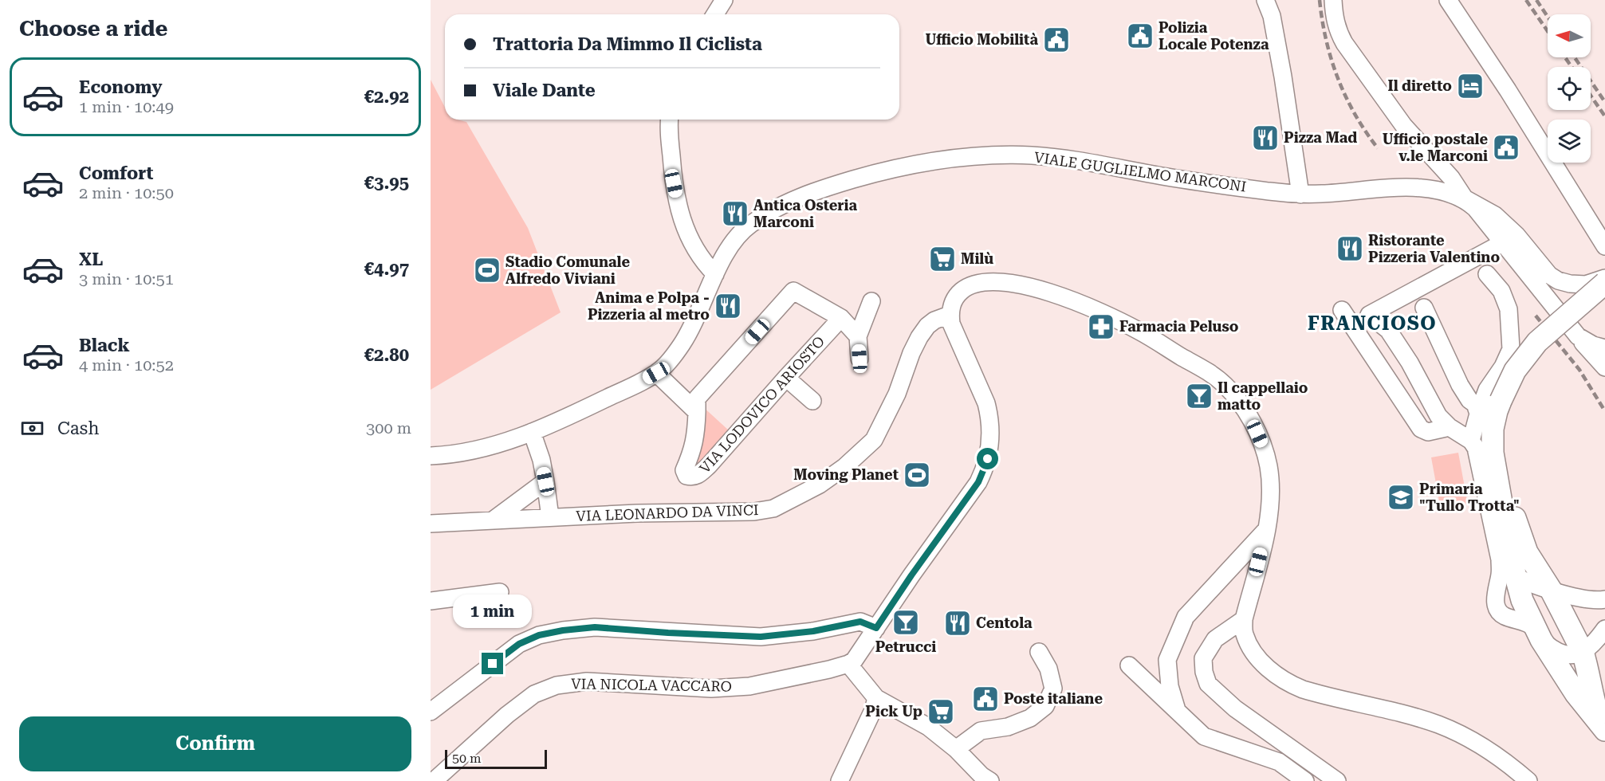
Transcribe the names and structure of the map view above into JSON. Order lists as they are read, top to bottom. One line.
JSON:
{"streets":{"street":["VIALE GUGLIELMO MARCONI","VIA LODOVICO ARIOSTO","VIA LEONARDO DA VINCI","VIA NICOLA VACCARO"]},"districts":["FRANCIOSO"],"places":{"public building":["Polizia Locale Potenza","Ufficio Mobilità","Ufficio postale v.le Marconi","Poste italiane"],"hotel":["Il diretto"],"restaurant":["Pizza Mad","Antica Osteria Marconi","Ristorante Pizzeria Valentino","Anima e Polpa - Pizzeria al metro","Centola"],"supermarket":["Milù","Pick Up"],"sports":["Stadio Comunale Alfredo Viviani","Moving Planet"],"pharmacy":["Farmacia Peluso"],"bar":["Il cappellaio matto","Petrucci"],"school or university":["Primaria \"Tullo Trotta\""]},"scale_bar":"50 m","north":"left","page":{"heading":"Choose a ride","banner":["Trattoria Da Mimmo Il Ciclista","Viale Dante"],"list":[{"name":"Economy","note":"1 min · 10:49","value":"€2.92"},{"name":"Comfort","note":"2 min · 10:50","value":"€3.95"},{"name":"XL","note":"3 min · 10:51","value":"€4.97"},{"name":"Black","note":"4 min · 10:52","value":"€2.80"}],"pay":["Cash","300 m"],"bubble":"1 min","buttons":"Confirm","scale":"50 m"}}
